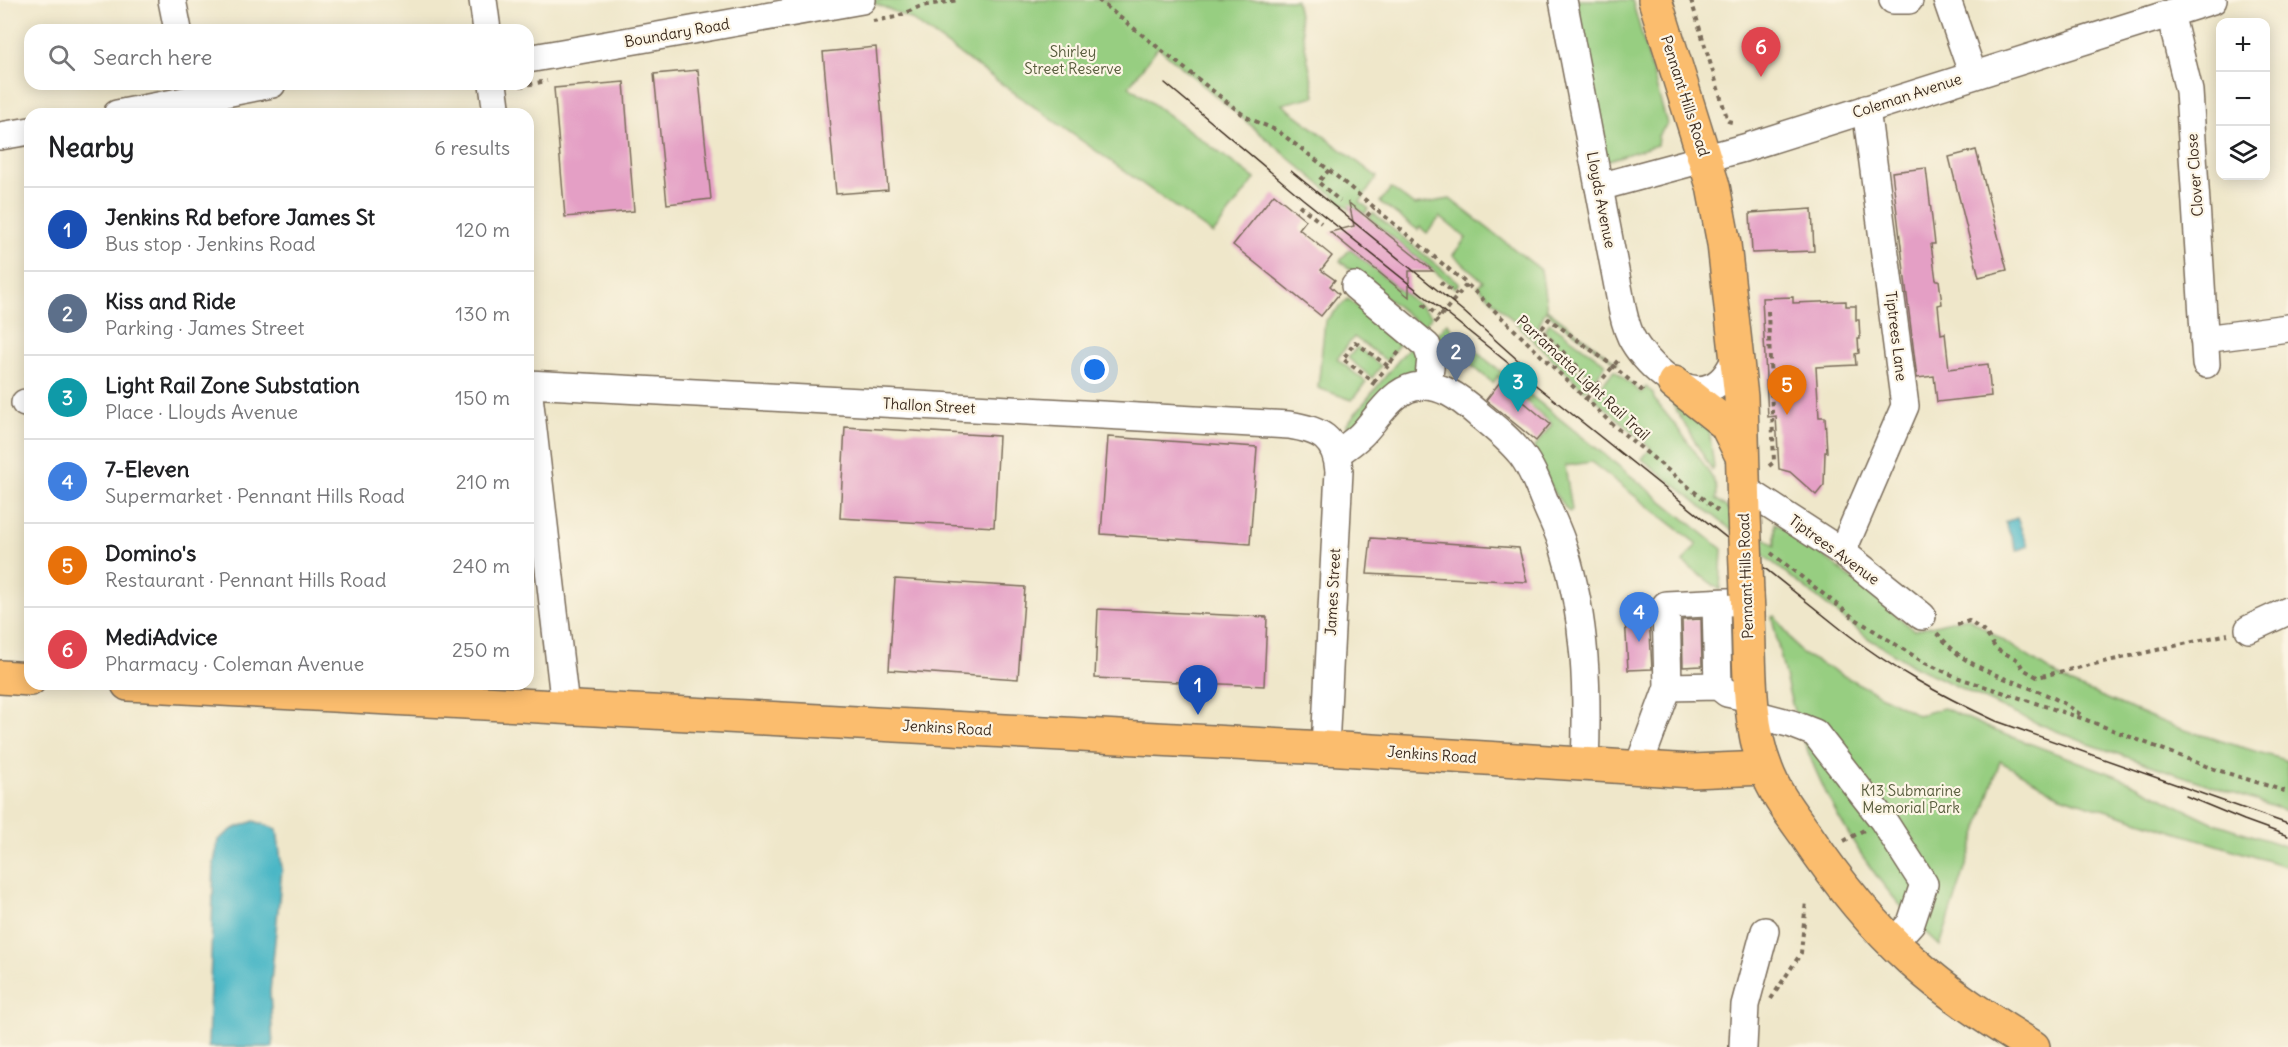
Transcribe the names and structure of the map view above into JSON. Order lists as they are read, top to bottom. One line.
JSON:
{"streets":{"main road":["Pennant Hills Road","Jenkins Road"],"street":["Boundary Road","Coleman Avenue","Clover Close","Lloyds Avenue","Tiptrees Lane","Thallon Street","Tiptrees Avenue","James Street"],"path":["Parramatta Light Rail Trail"]},"crossings":[["Pennant Hills Road","Coleman Avenue"],["Pennant Hills Road","Parramatta Light Rail Trail"],["Pennant Hills Road","Tiptrees Avenue"],["Pennant Hills Road","Jenkins Road"],["Coleman Avenue","Clover Close"],["Coleman Avenue","Lloyds Avenue"],["Coleman Avenue","Tiptrees Lane"],["Tiptrees Lane","Tiptrees Avenue"],["Parramatta Light Rail Trail","Tiptrees Avenue"],["Thallon Street","James Street"],["James Street","Jenkins Road"]],"parks":["Shirley Street Reserve","K13 Submarine Memorial Park"],"page":{"map_buttons":["+","−"],"search":"Search here","pins":["6","2","3","5","4","1"],"heading":["Nearby","6 results"],"list":[{"mark":"1","name":"Jenkins Rd before James St","note":"Bus stop · Jenkins Road","value":"120 m"},{"mark":"2","name":"Kiss and Ride","note":"Parking · James Street","value":"130 m"},{"mark":"3","name":"Light Rail Zone Substation","note":"Place · Lloyds Avenue","value":"150 m"},{"mark":"4","name":"7-Eleven","note":"Supermarket · Pennant Hills Road","value":"210 m"},{"mark":"5","name":"Domino's","note":"Restaurant · Pennant Hills Road","value":"240 m"},{"mark":"6","name":"MediAdvice","note":"Pharmacy · Coleman Avenue","value":"250 m"}]}}
